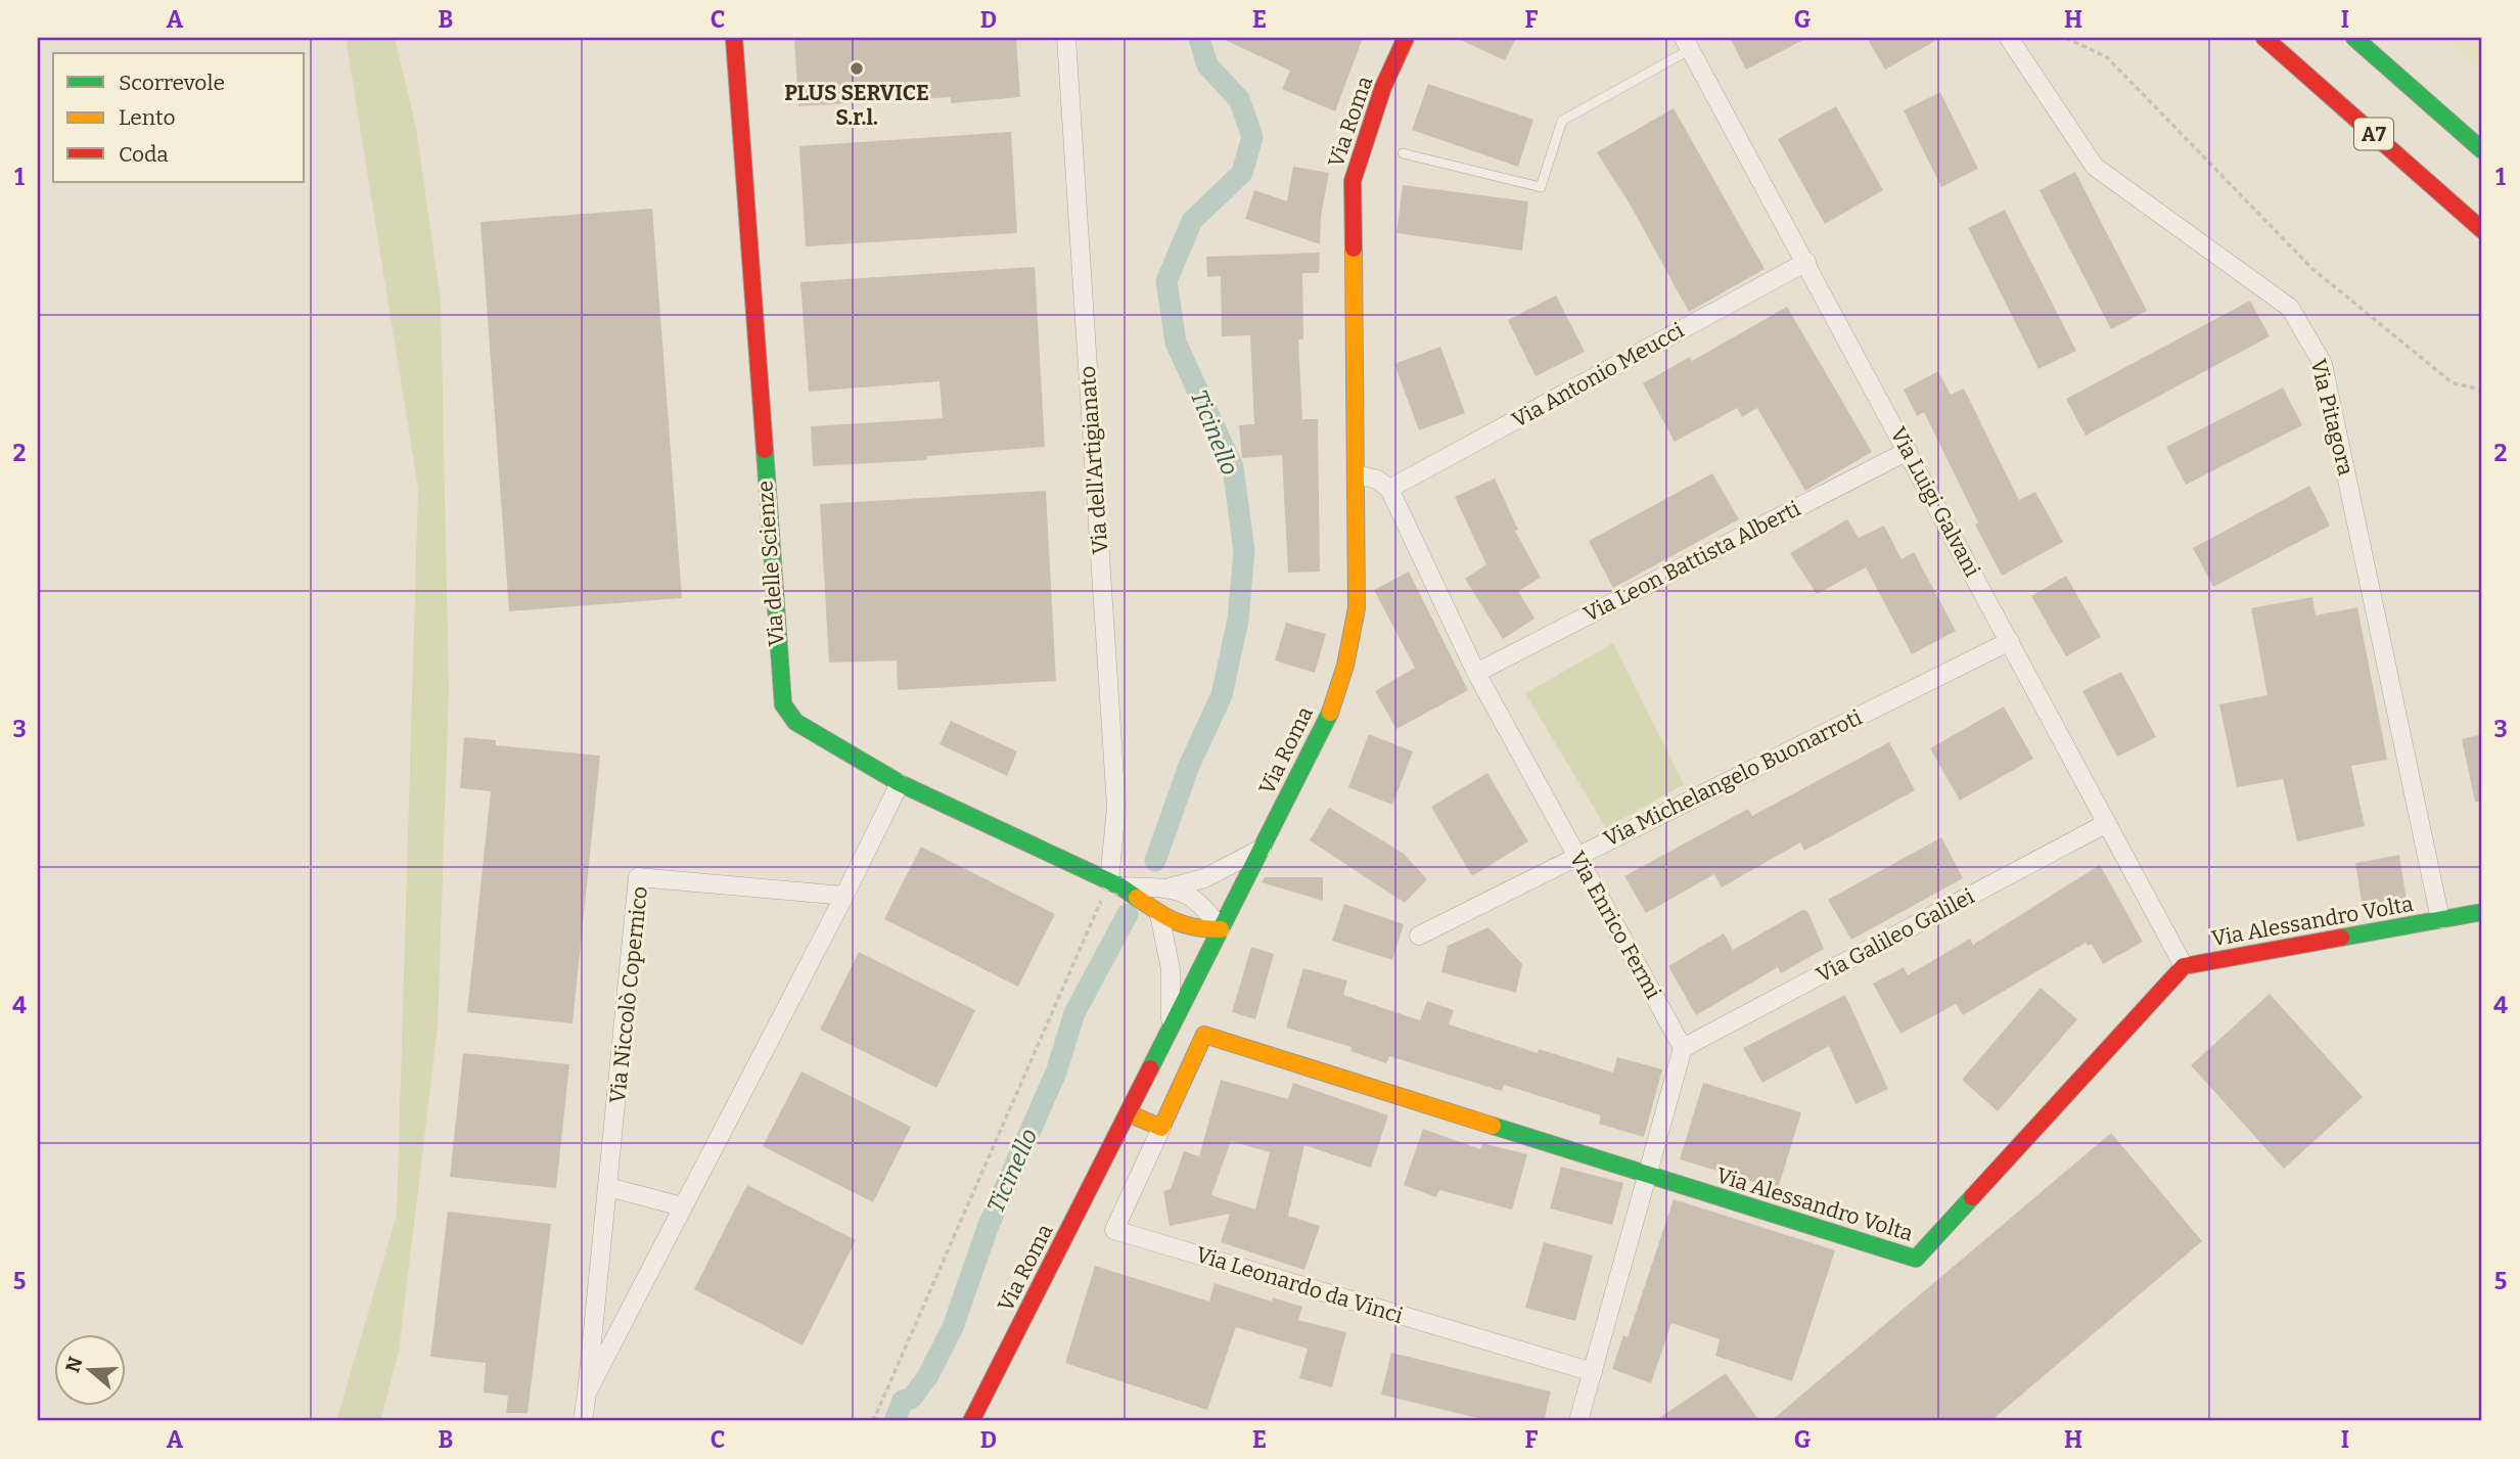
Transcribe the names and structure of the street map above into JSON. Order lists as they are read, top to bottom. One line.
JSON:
{"streets":{"main road":["Via Roma","A7","Via delle Scienze","Via Alessandro Volta"],"street":["Via Antonio Meucci","Via Pitagora","Via dell'Artigianato","Via Luigi Galvani","Via Leon Battista Alberti","Via Michelangelo Buonarroti","Via Enrico Fermi","Via Galileo Galilei","Via Niccolò Copernico","Via Leonardo da Vinci"]},"crossings":[["Via Roma","Via delle Scienze"],["Via Antonio Meucci","Via Luigi Galvani"],["Via Antonio Meucci","Via Enrico Fermi"],["Via Pitagora","Via Alessandro Volta"],["Via dell'Artigianato","Via delle Scienze"],["Via Luigi Galvani","Via Leon Battista Alberti"],["Via Luigi Galvani","Via Michelangelo Buonarroti"],["Via Luigi Galvani","Via Alessandro Volta"],["Via Luigi Galvani","Via Galileo Galilei"],["Via Leon Battista Alberti","Via Enrico Fermi"],["Via delle Scienze","Via Niccolò Copernico"],["Via Michelangelo Buonarroti","Via Enrico Fermi"],["Via Alessandro Volta","Via Leonardo da Vinci"],["Via Enrico Fermi","Via Galileo Galilei"]],"water":["Ticinello"],"places":["PLUS SERVICE S.r.l."],"legend":["Scorrevole","Lento","Coda"],"north":"left","grid":{"columns":["A","B","C","D","E","F","G","H","I"],"rows":["1","2","3","4","5"]}}
